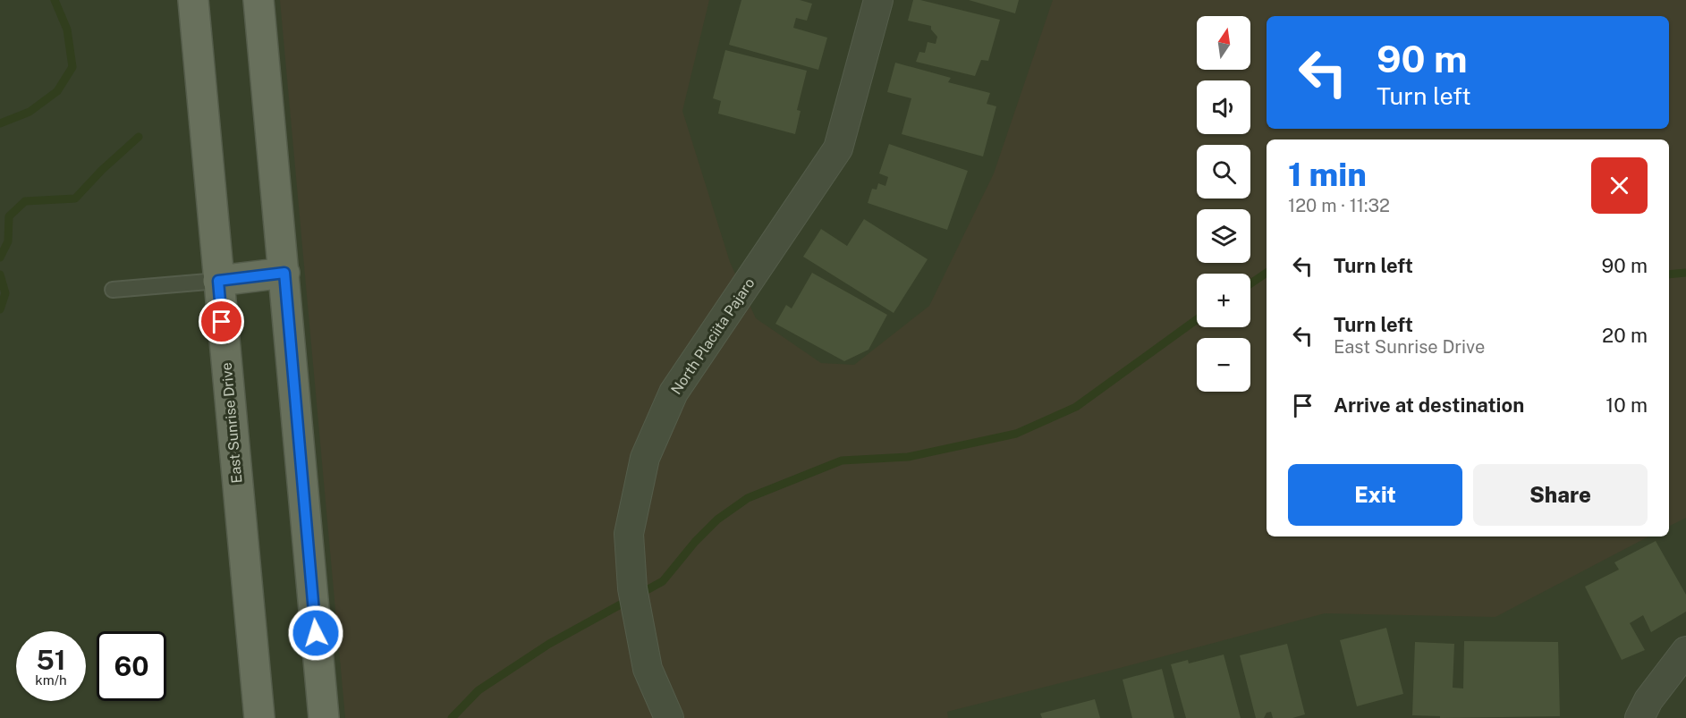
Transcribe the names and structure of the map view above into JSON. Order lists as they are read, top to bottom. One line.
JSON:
{"streets":{"main road":["East Sunrise Drive"],"street":["North Placiita Pajaro"]},"north":"top","page":{"map_buttons":["+","−"],"turn":["90 m","Turn left"],"heading":["1 min","120 m · 11:32"],"list":[{"name":"Turn left","value":"90 m"},{"name":"Turn left","note":"East Sunrise Drive","value":"20 m"},{"name":"Arrive at destination","value":"10 m"}],"buttons":["Exit","Share"],"speed":"51 km/h","limit":"60"}}
